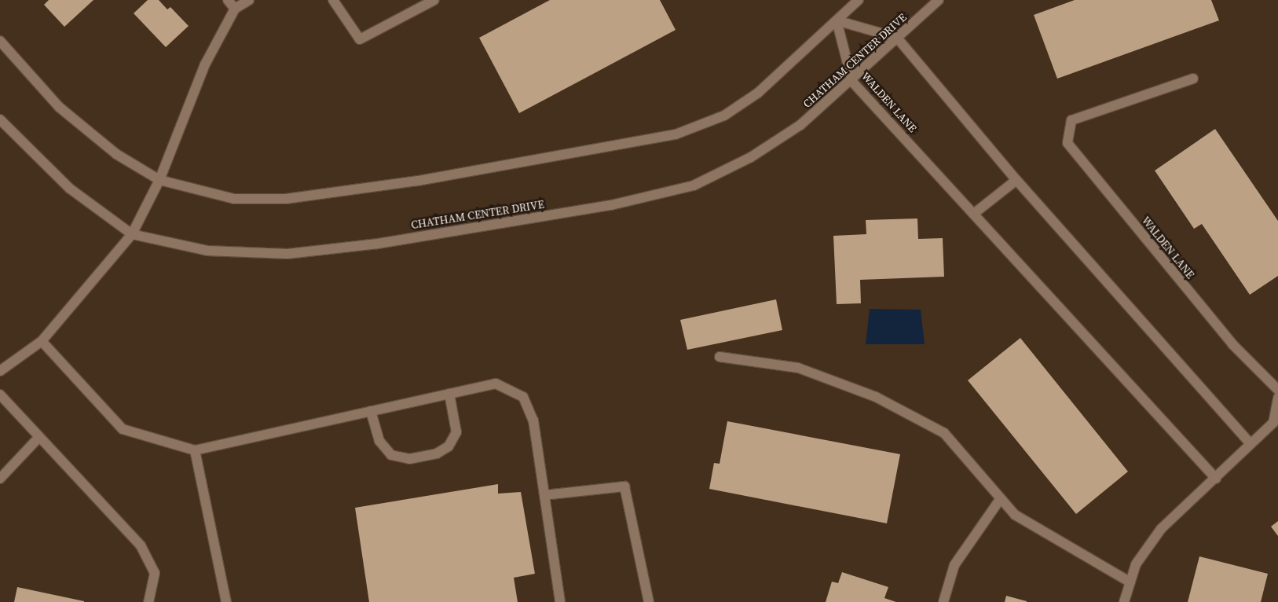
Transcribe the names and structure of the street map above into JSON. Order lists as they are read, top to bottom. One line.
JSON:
{"streets":{"street":["CHATHAM CENTER DRIVE","WALDEN LANE"]},"crossings":[["CHATHAM CENTER DRIVE","WALDEN LANE"]]}
